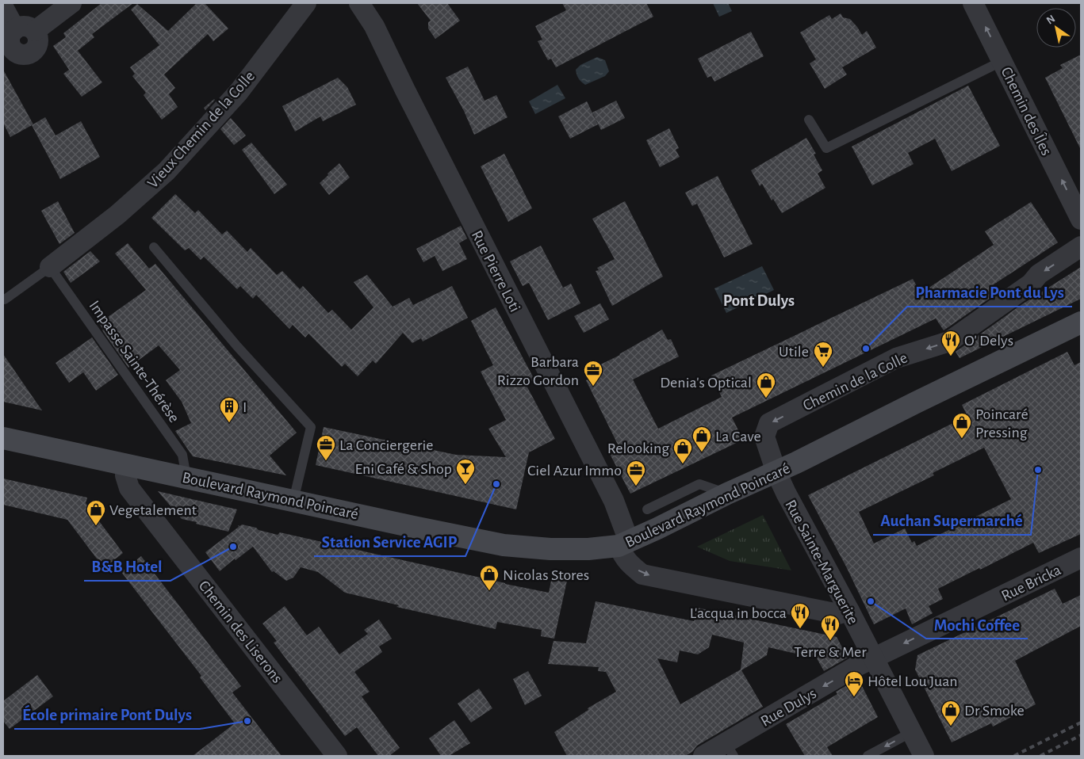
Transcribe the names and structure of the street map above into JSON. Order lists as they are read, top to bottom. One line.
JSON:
{"streets":{"main road":["Boulevard Raymond Poincaré"],"street":["Chemin des Îles","Vieux Chemin de la Colle","Rue Pierre Loti","Chemin de la Colle","Rue Sainte-Marguerite","Rue Bricka","Chemin des Liserons","Rue Dulys"],"lane":["Impasse Sainte-Thérèse"]},"crossings":[["Vieux Chemin de la Colle","Impasse Sainte-Thérèse"],["Rue Pierre Loti","Boulevard Raymond Poincaré"],["Rue Pierre Loti","Rue Sainte-Marguerite"],["Impasse Sainte-Thérèse","Boulevard Raymond Poincaré"],["Chemin de la Colle","Boulevard Raymond Poincaré"],["Chemin de la Colle","Rue Sainte-Marguerite"],["Boulevard Raymond Poincaré","Rue Sainte-Marguerite"],["Boulevard Raymond Poincaré","Chemin des Liserons"],["Rue Sainte-Marguerite","Rue Bricka"],["Rue Sainte-Marguerite","Rue Dulys"],["Rue Bricka","Rue Dulys"]],"one_way":["Chemin des Îles","Chemin de la Colle","Rue Bricka","Rue Dulys"],"districts":["Pont Dulys"],"places":{"other":["Pharmacie Pont du Lys","Auchan Supermarché","Station Service AGIP","B&B Hotel","Mochi Coffee","École primaire Pont Dulys"],"restaurant":["O' Delys","L'acqua in bocca","Terre & Mer"],"supermarket":["Utile"],"office":["Barbara Rizzo Gordon","La Conciergerie","Ciel Azur Immo"],"shop":["Denia's Optical","Poincaré Pressing","La Cave","Relooking","Vegetalement","Nicolas Stores","Dr Smoke"],"building":["I"],"bar":["Eni Café & Shop"],"hotel":["Hôtel Lou Juan"]},"north":"top left"}
